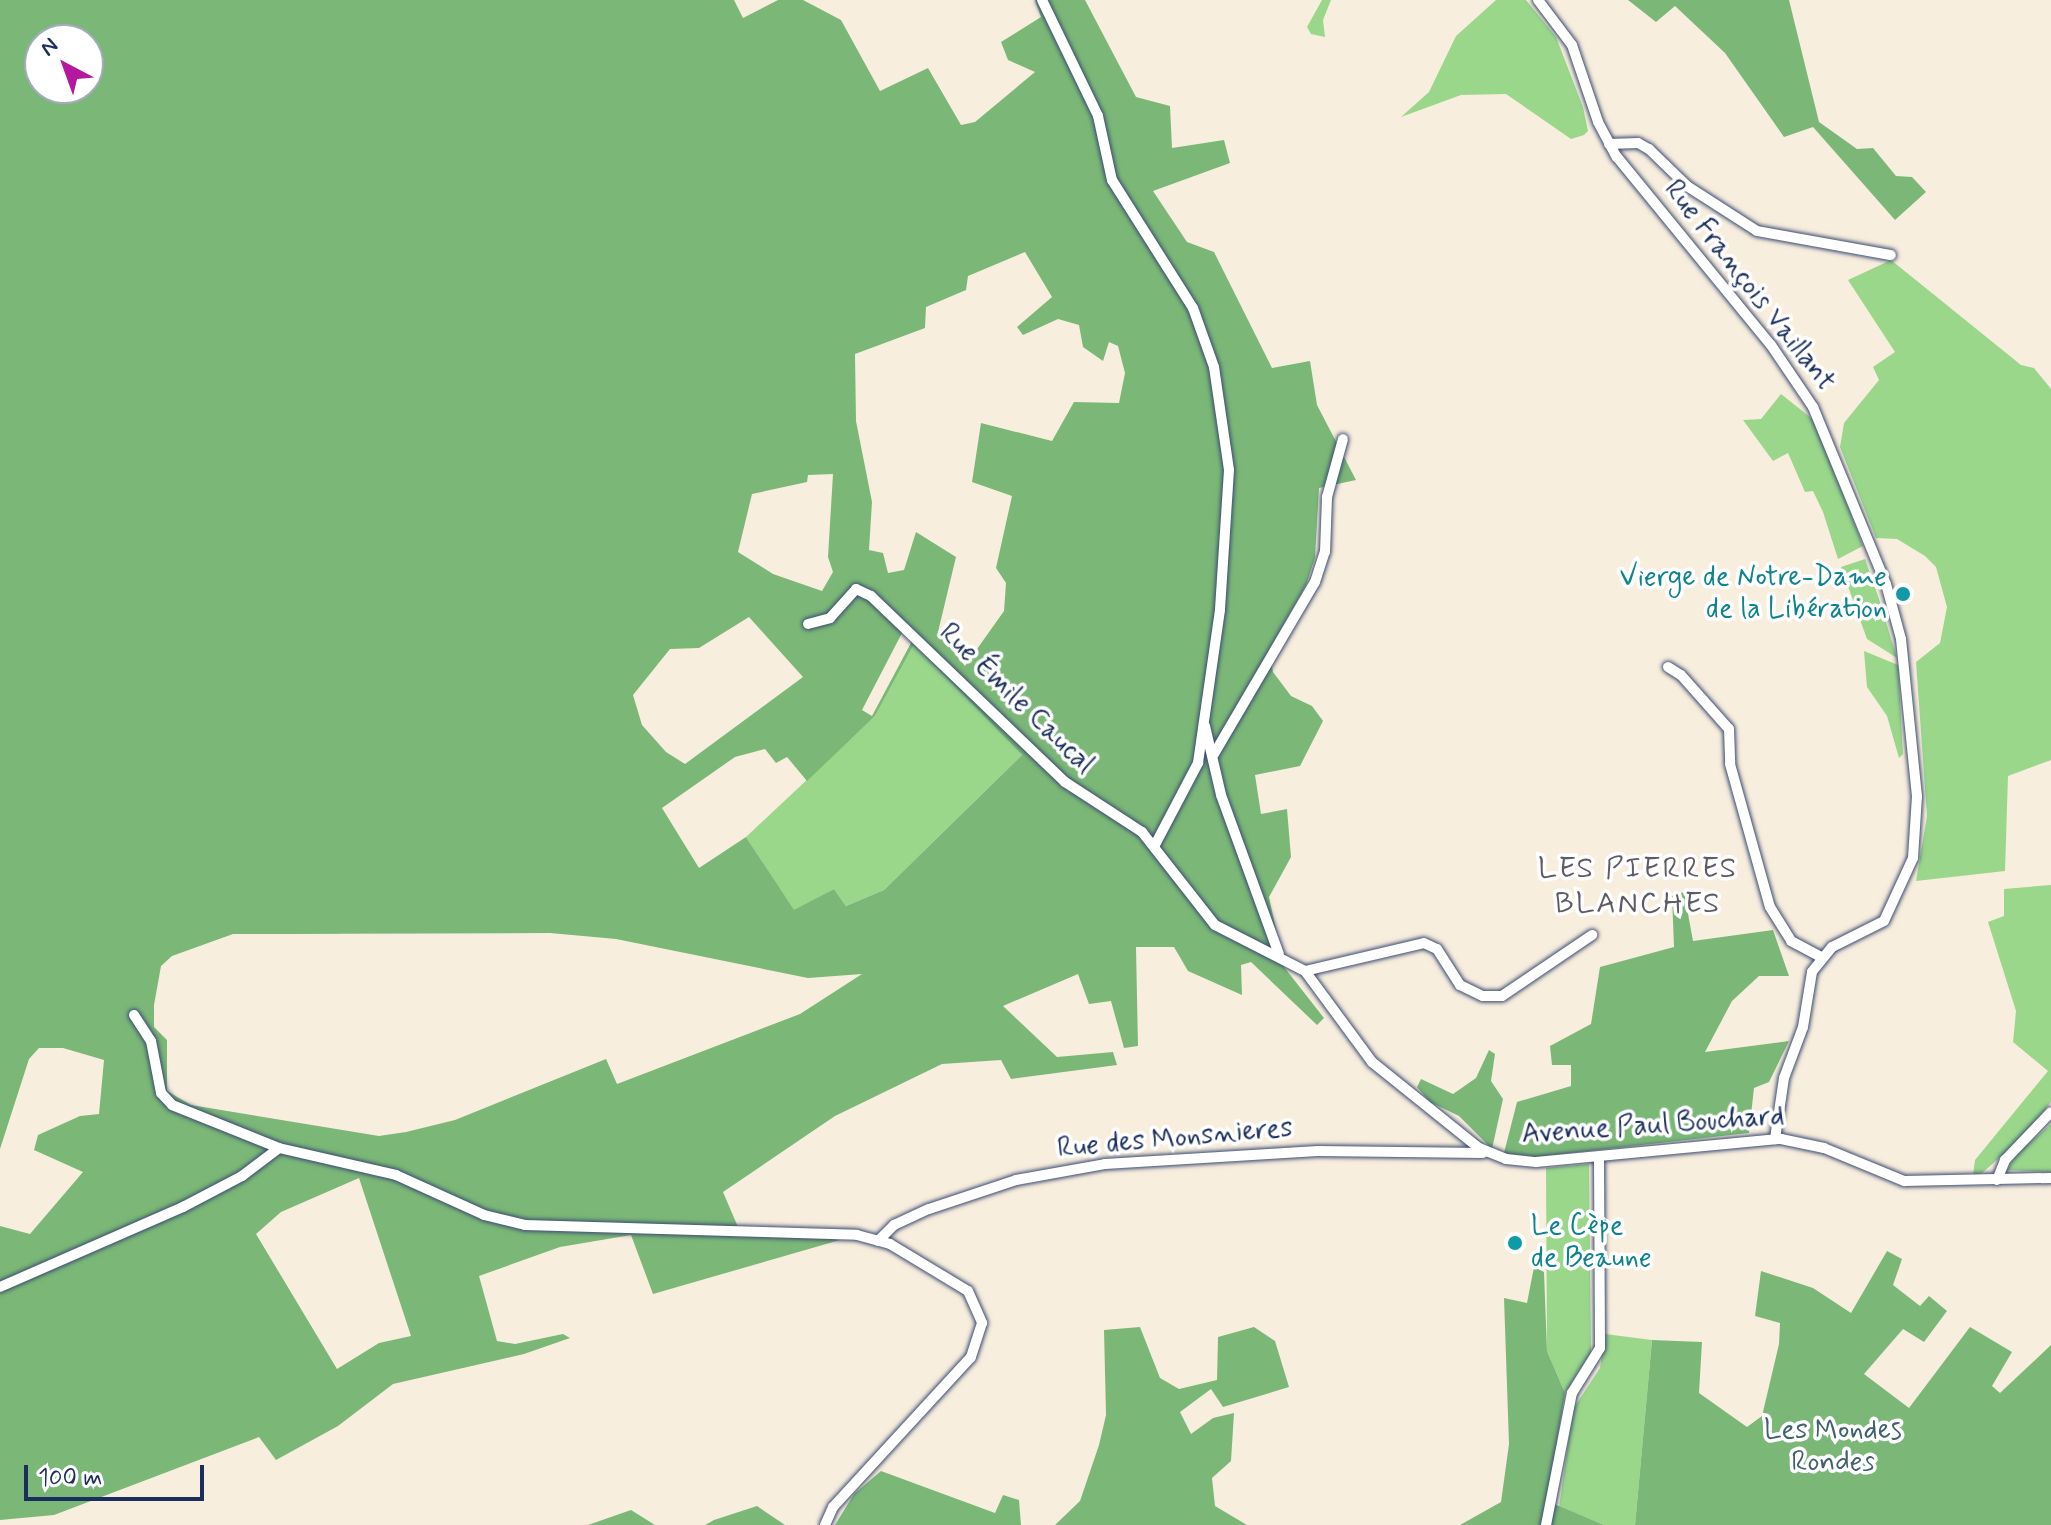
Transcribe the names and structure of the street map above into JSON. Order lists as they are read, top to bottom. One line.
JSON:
{"streets":{"street":["Rue François Vaillant","Rue Émile Caucal","Avenue Paul Bouchard","Rue des Monsnieres"]},"crossings":[["Rue Émile Caucal","Avenue Paul Bouchard"],["Rue Émile Caucal","Rue des Monsnieres"],["Avenue Paul Bouchard","Rue des Monsnieres"]],"districts":["LES PIERRES BLANCHES"],"parks":["Les Mondes Rondes"],"places":["Vierge de Notre-Dame de la Libération","Le Cèpe de Beaune"],"scale_bar":"100 m","north":"top left"}
